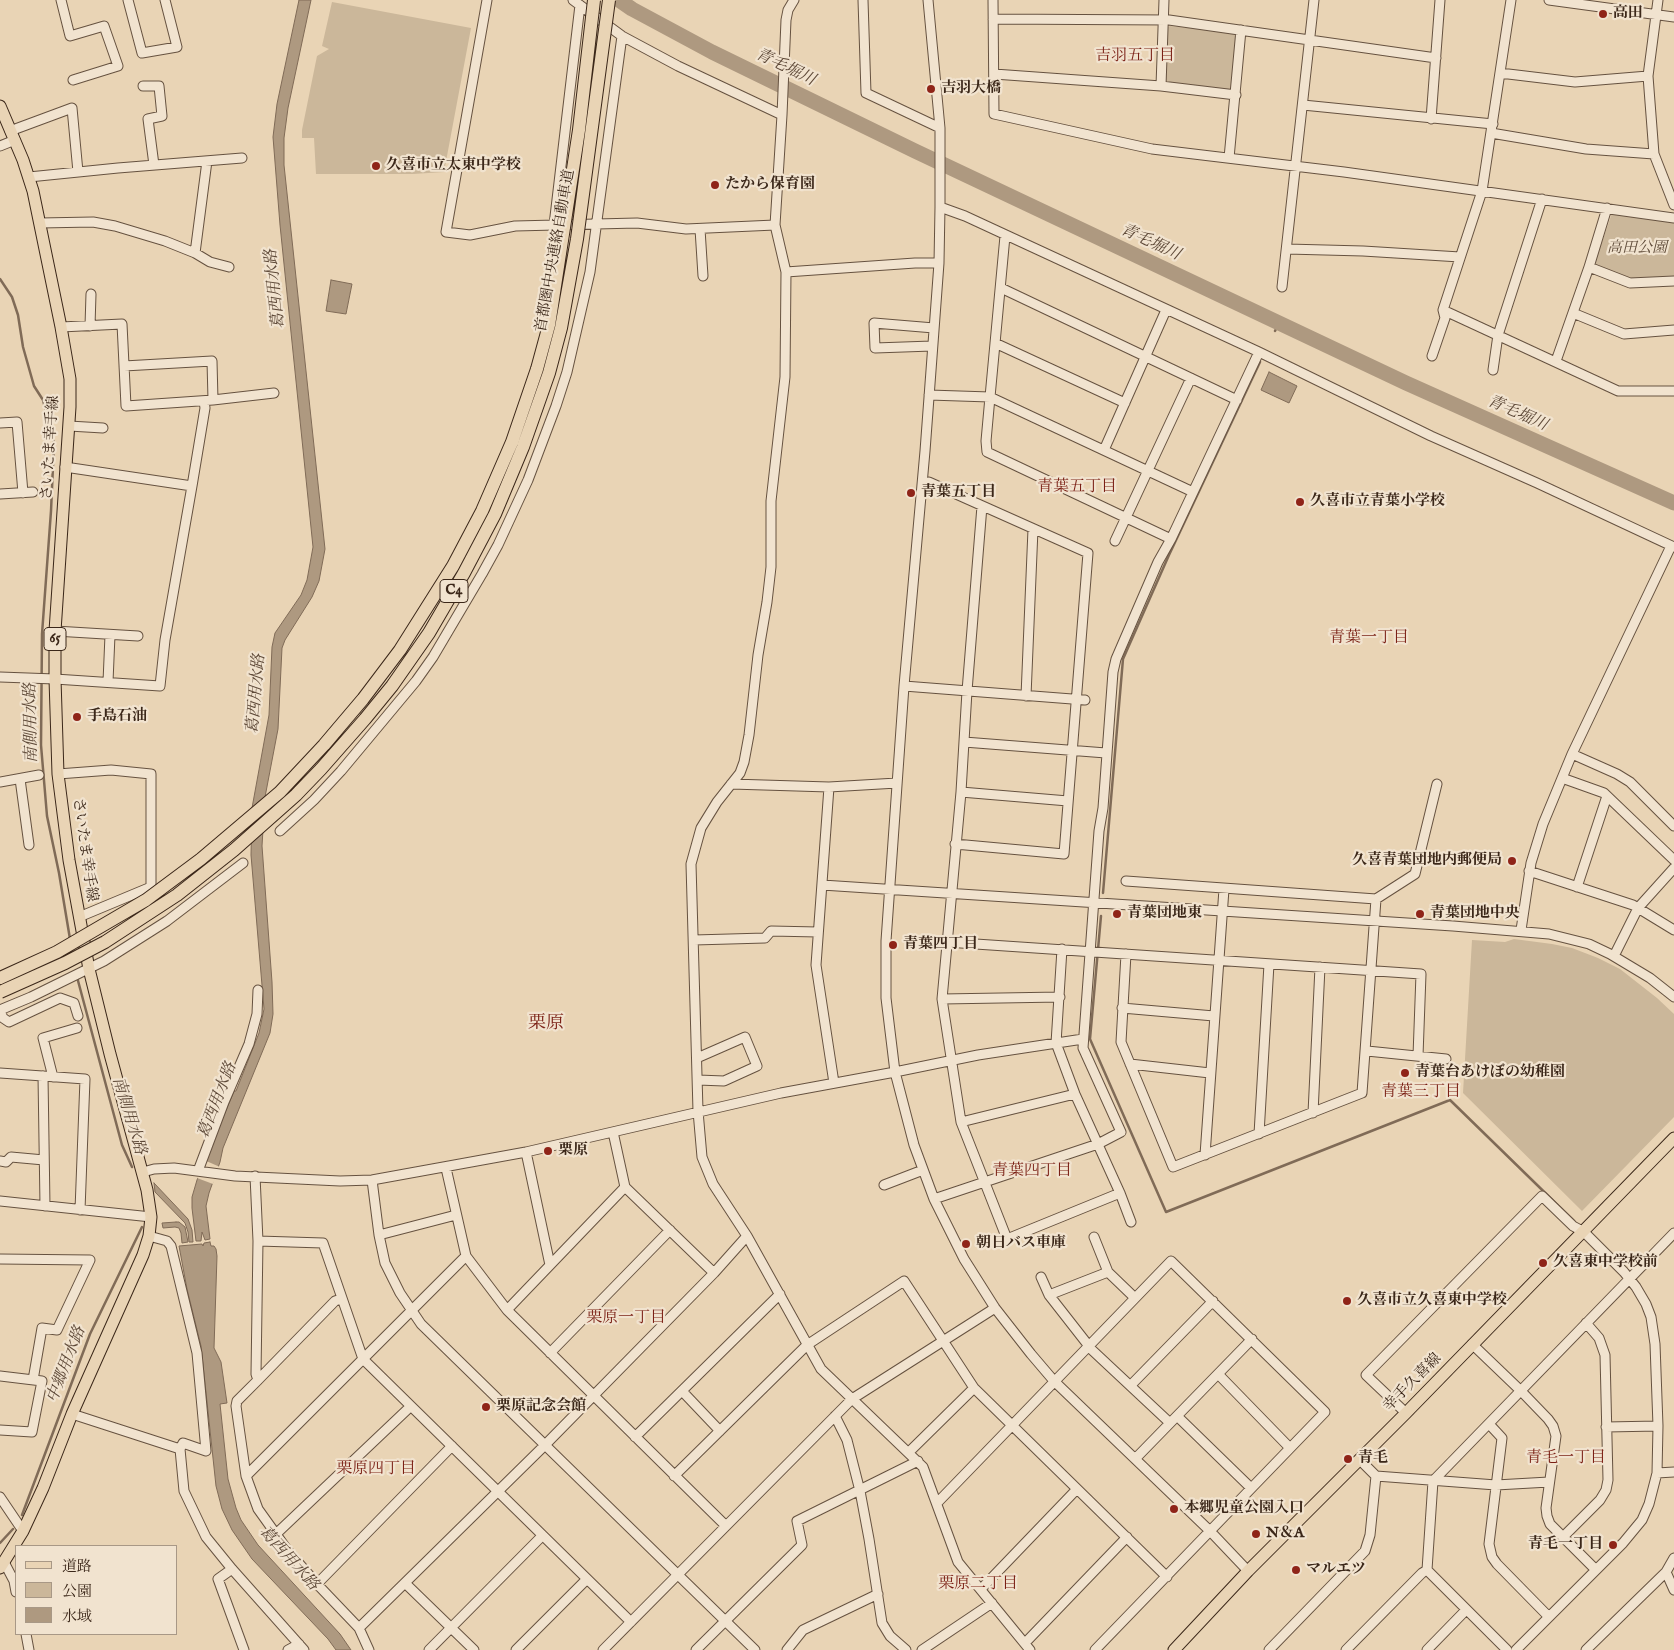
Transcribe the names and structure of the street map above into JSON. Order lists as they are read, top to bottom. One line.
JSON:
{"streets":{"highway":["首都圏中央連絡自動車道","C4"],"main road":["さいたま幸手線","65","幸手久喜線"]},"districts":["吉羽五丁目","青葉五丁目","青葉一丁目","栗原","青葉三丁目","青葉四丁目","栗原一丁目","青毛一丁目","栗原四丁目","栗原二丁目"],"water":["青毛堀川","葛西用水路","南側用水路","中郷用水路"],"parks":["高田公園"],"places":["高田","吉羽大橋","久喜市立太東中学校","たから保育園","青葉五丁目","久喜市立青葉小学校","手島石油","久喜青葉団地内郵便局","青葉団地東","青葉団地中央","青葉四丁目","青葉台あけぼの幼稚園","栗原","朝日バス車庫","久喜東中学校前","久喜市立久喜東中学校","栗原記念会館","青毛","本郷児童公園入口","N＆A","青毛一丁目","マルエツ"],"legend":["道路","公園","水域"]}
